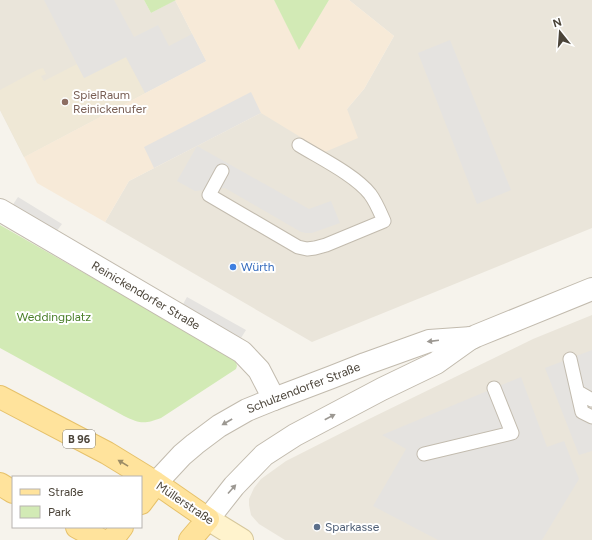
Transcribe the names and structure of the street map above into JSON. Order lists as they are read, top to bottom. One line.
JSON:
{"streets":{"main road":["B 96","Müllerstraße"],"street":["Reinickendorfer Straße","Schulzendorfer Straße"]},"crossings":[["Reinickendorfer Straße","Schulzendorfer Straße"],["Schulzendorfer Straße","Müllerstraße"]],"one_way":["Müllerstraße"],"parks":["Weddingplatz"],"places":["SpielRaum Reinickenufer","Würth","Sparkasse"],"legend":["Straße","Park"],"north":"top"}
